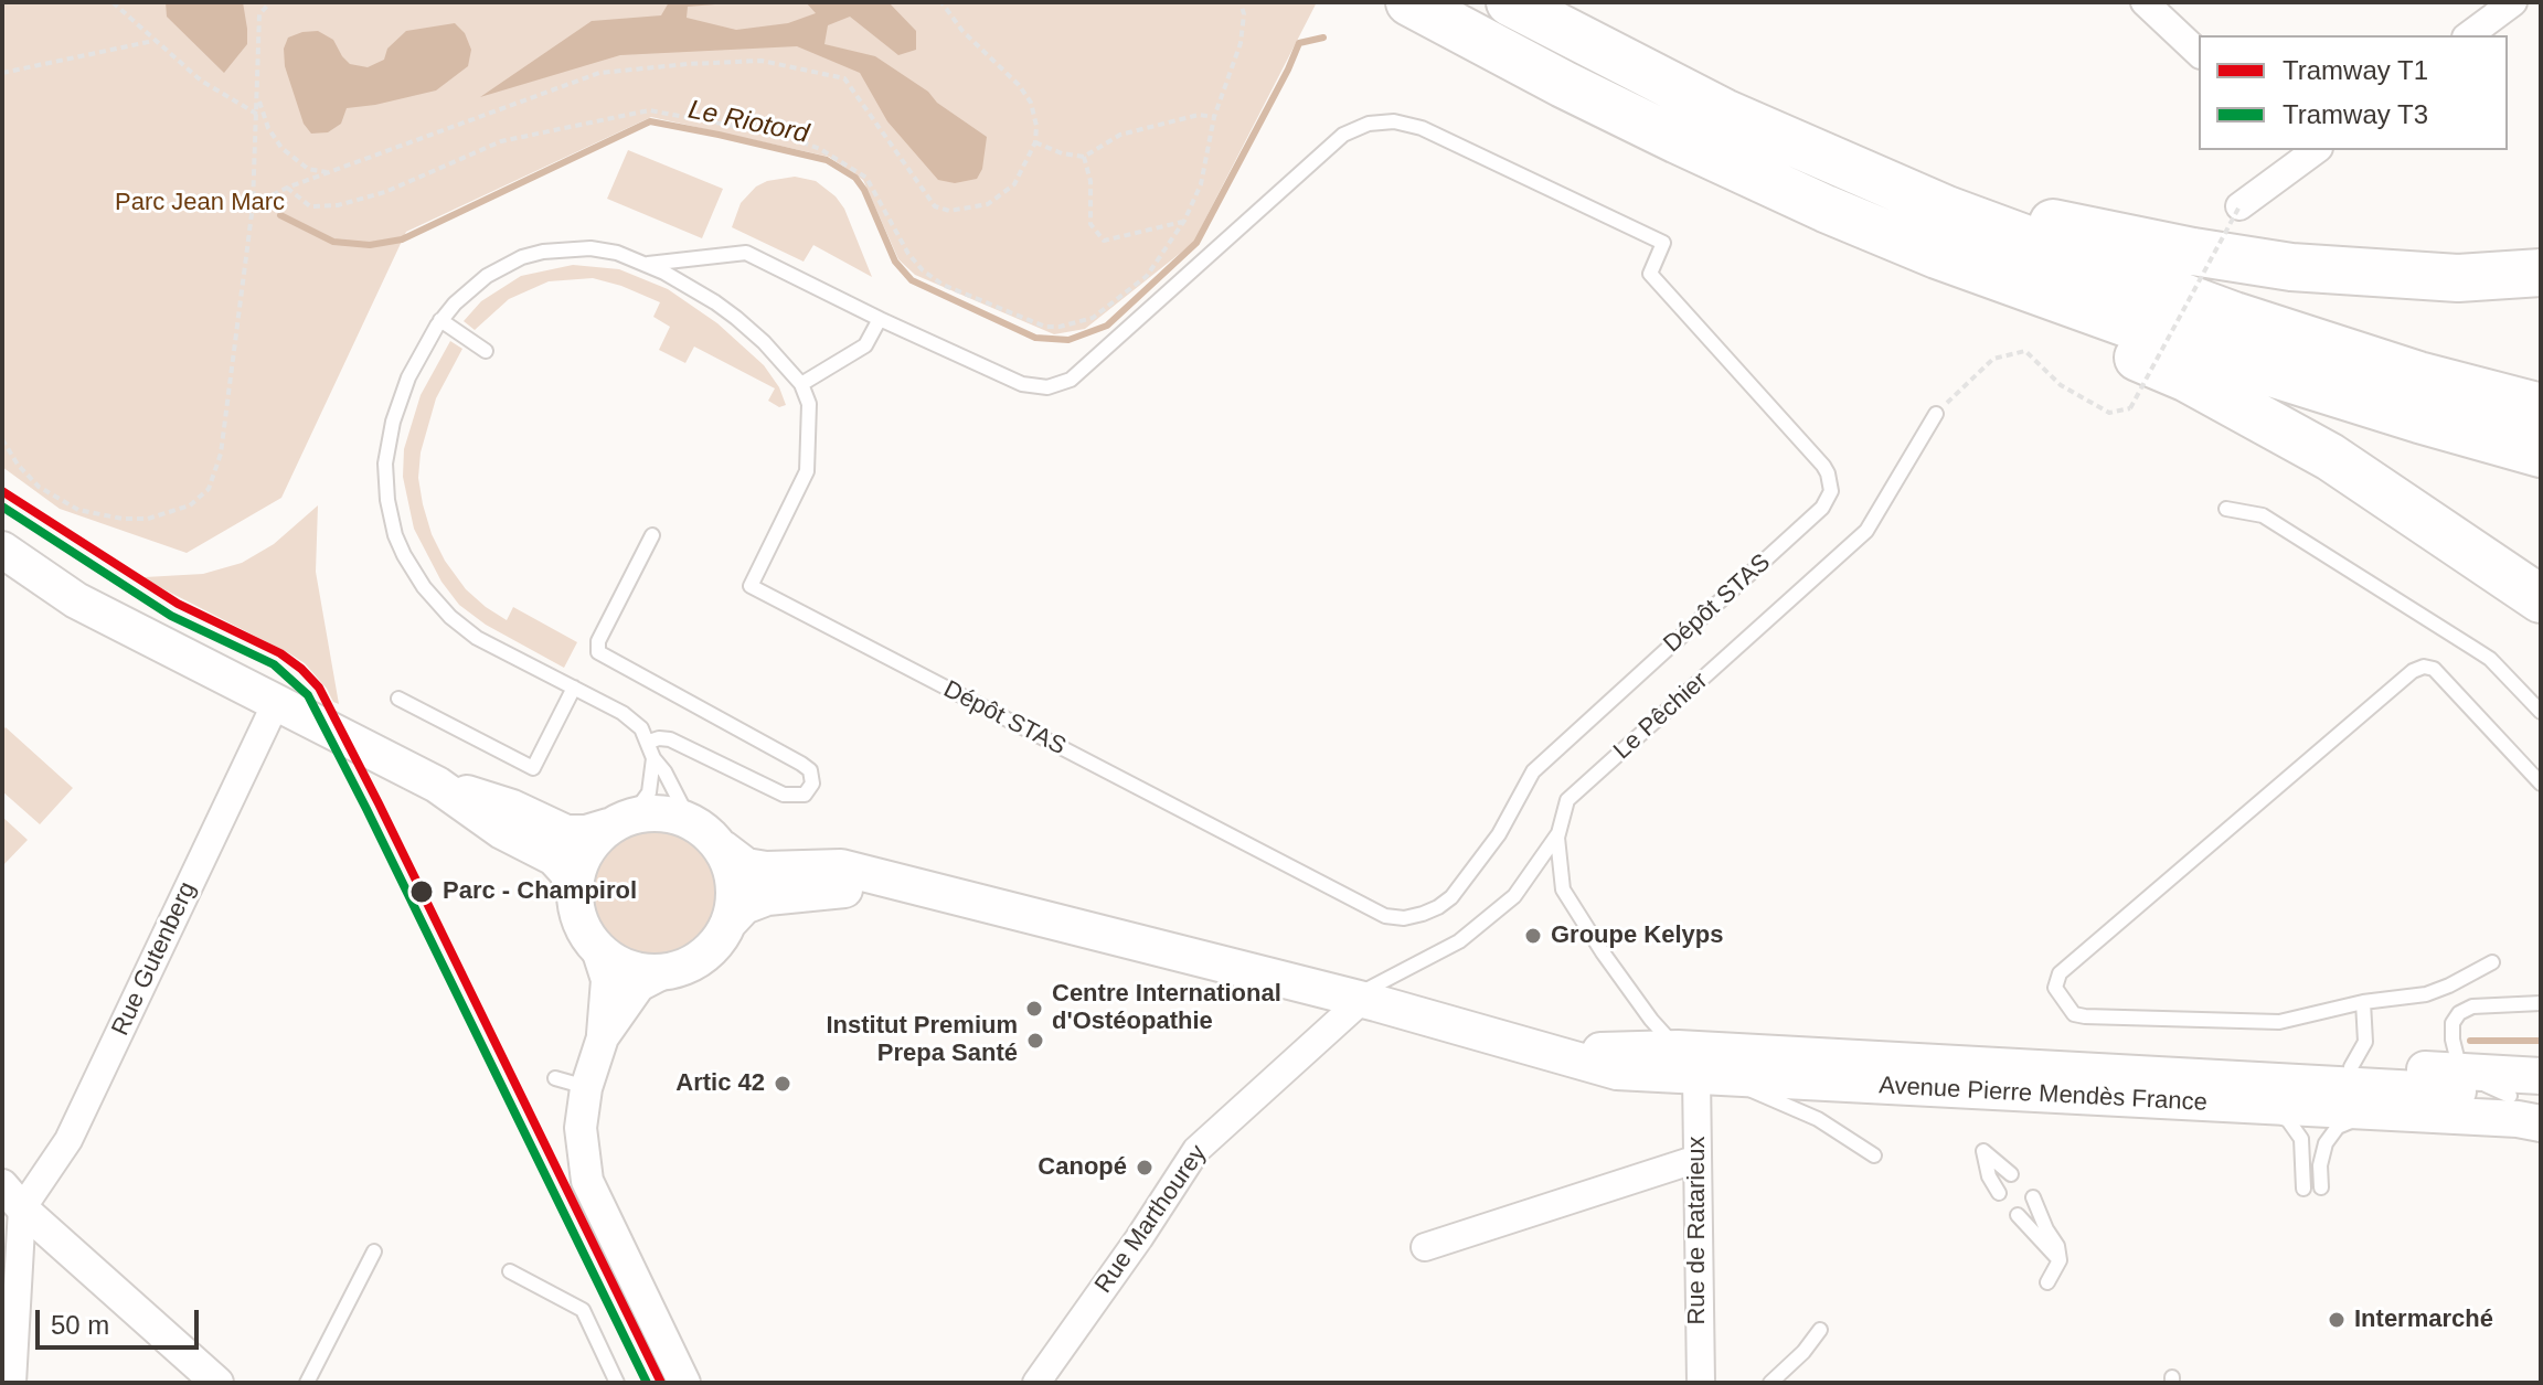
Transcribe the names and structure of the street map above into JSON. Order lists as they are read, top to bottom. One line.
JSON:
{"streets":{"main road":["Avenue Pierre Mendès France"],"street":["Rue Gutenberg","Rue Marthourey","Rue de Ratarieux"],"lane":["Dépôt STAS","Le Pêchier"]},"crossings":[["Le Pêchier","Avenue Pierre Mendès France"],["Le Pêchier","Rue de Ratarieux"],["Avenue Pierre Mendès France","Rue Marthourey"],["Avenue Pierre Mendès France","Rue de Ratarieux"]],"water":["Le Riotord"],"parks":["Parc Jean Marc"],"places":["Parc - Champirol","Groupe Kelyps","Centre International d'Ostéopathie","Institut Premium Prepa Santé","Artic 42","Canopé","Intermarché"],"lines":["tram line T1","tram line T3"],"legend":["Tramway T1","Tramway T3"],"scale_bar":"50 m"}
